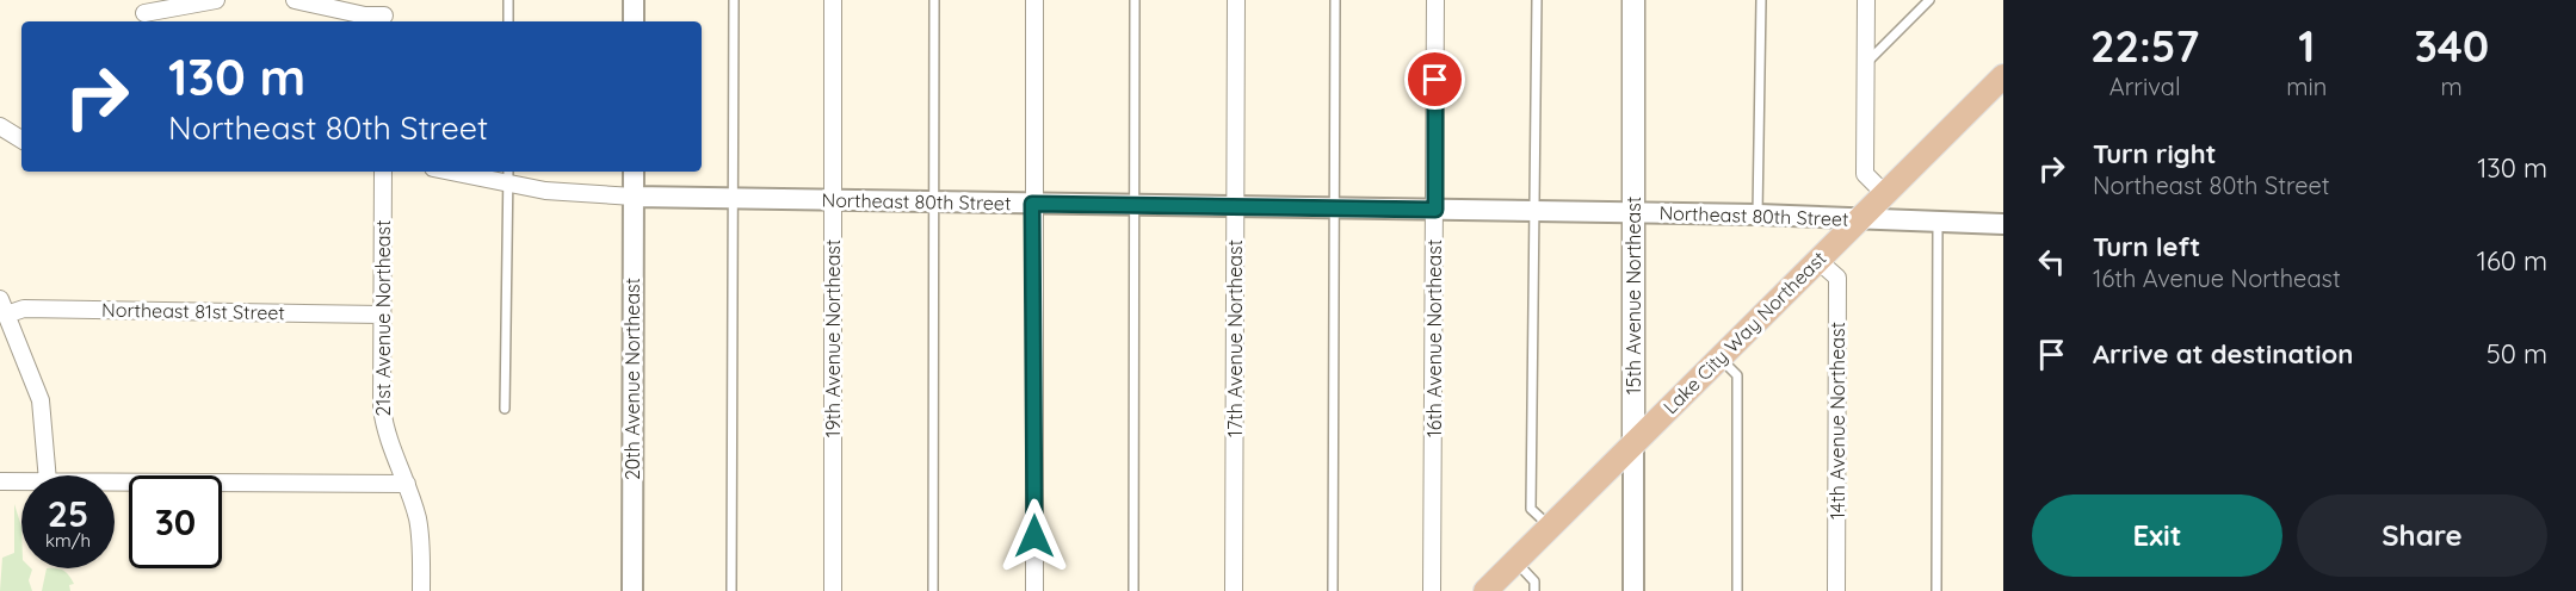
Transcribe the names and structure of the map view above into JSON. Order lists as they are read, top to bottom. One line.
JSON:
{"streets":{"main road":["15th Avenue Northeast","Lake City Way Northeast"],"street":["Northeast 80th Street","Northeast 81st Street","21st Avenue Northeast","19th Avenue Northeast","17th Avenue Northeast","16th Avenue Northeast","20th Avenue Northeast","14th Avenue Northeast"]},"crossings":[["Northeast 80th Street","15th Avenue Northeast"],["Northeast 80th Street","Lake City Way Northeast"],["Northeast 80th Street","19th Avenue Northeast"],["Northeast 80th Street","17th Avenue Northeast"],["Northeast 80th Street","16th Avenue Northeast"],["Northeast 80th Street","20th Avenue Northeast"],["15th Avenue Northeast","Lake City Way Northeast"],["Northeast 81st Street","21st Avenue Northeast"],["Lake City Way Northeast","14th Avenue Northeast"]],"page":{"eta":["22:57","Arrival","1","min","340","m"],"turn":["130 m","Northeast 80th Street"],"list":[{"name":"Turn right","note":"Northeast 80th Street","value":"130 m"},{"name":"Turn left","note":"16th Avenue Northeast","value":"160 m"},{"name":"Arrive at destination","value":"50 m"}],"speed":"25 km/h","limit":"30","buttons":["Exit","Share"]}}
